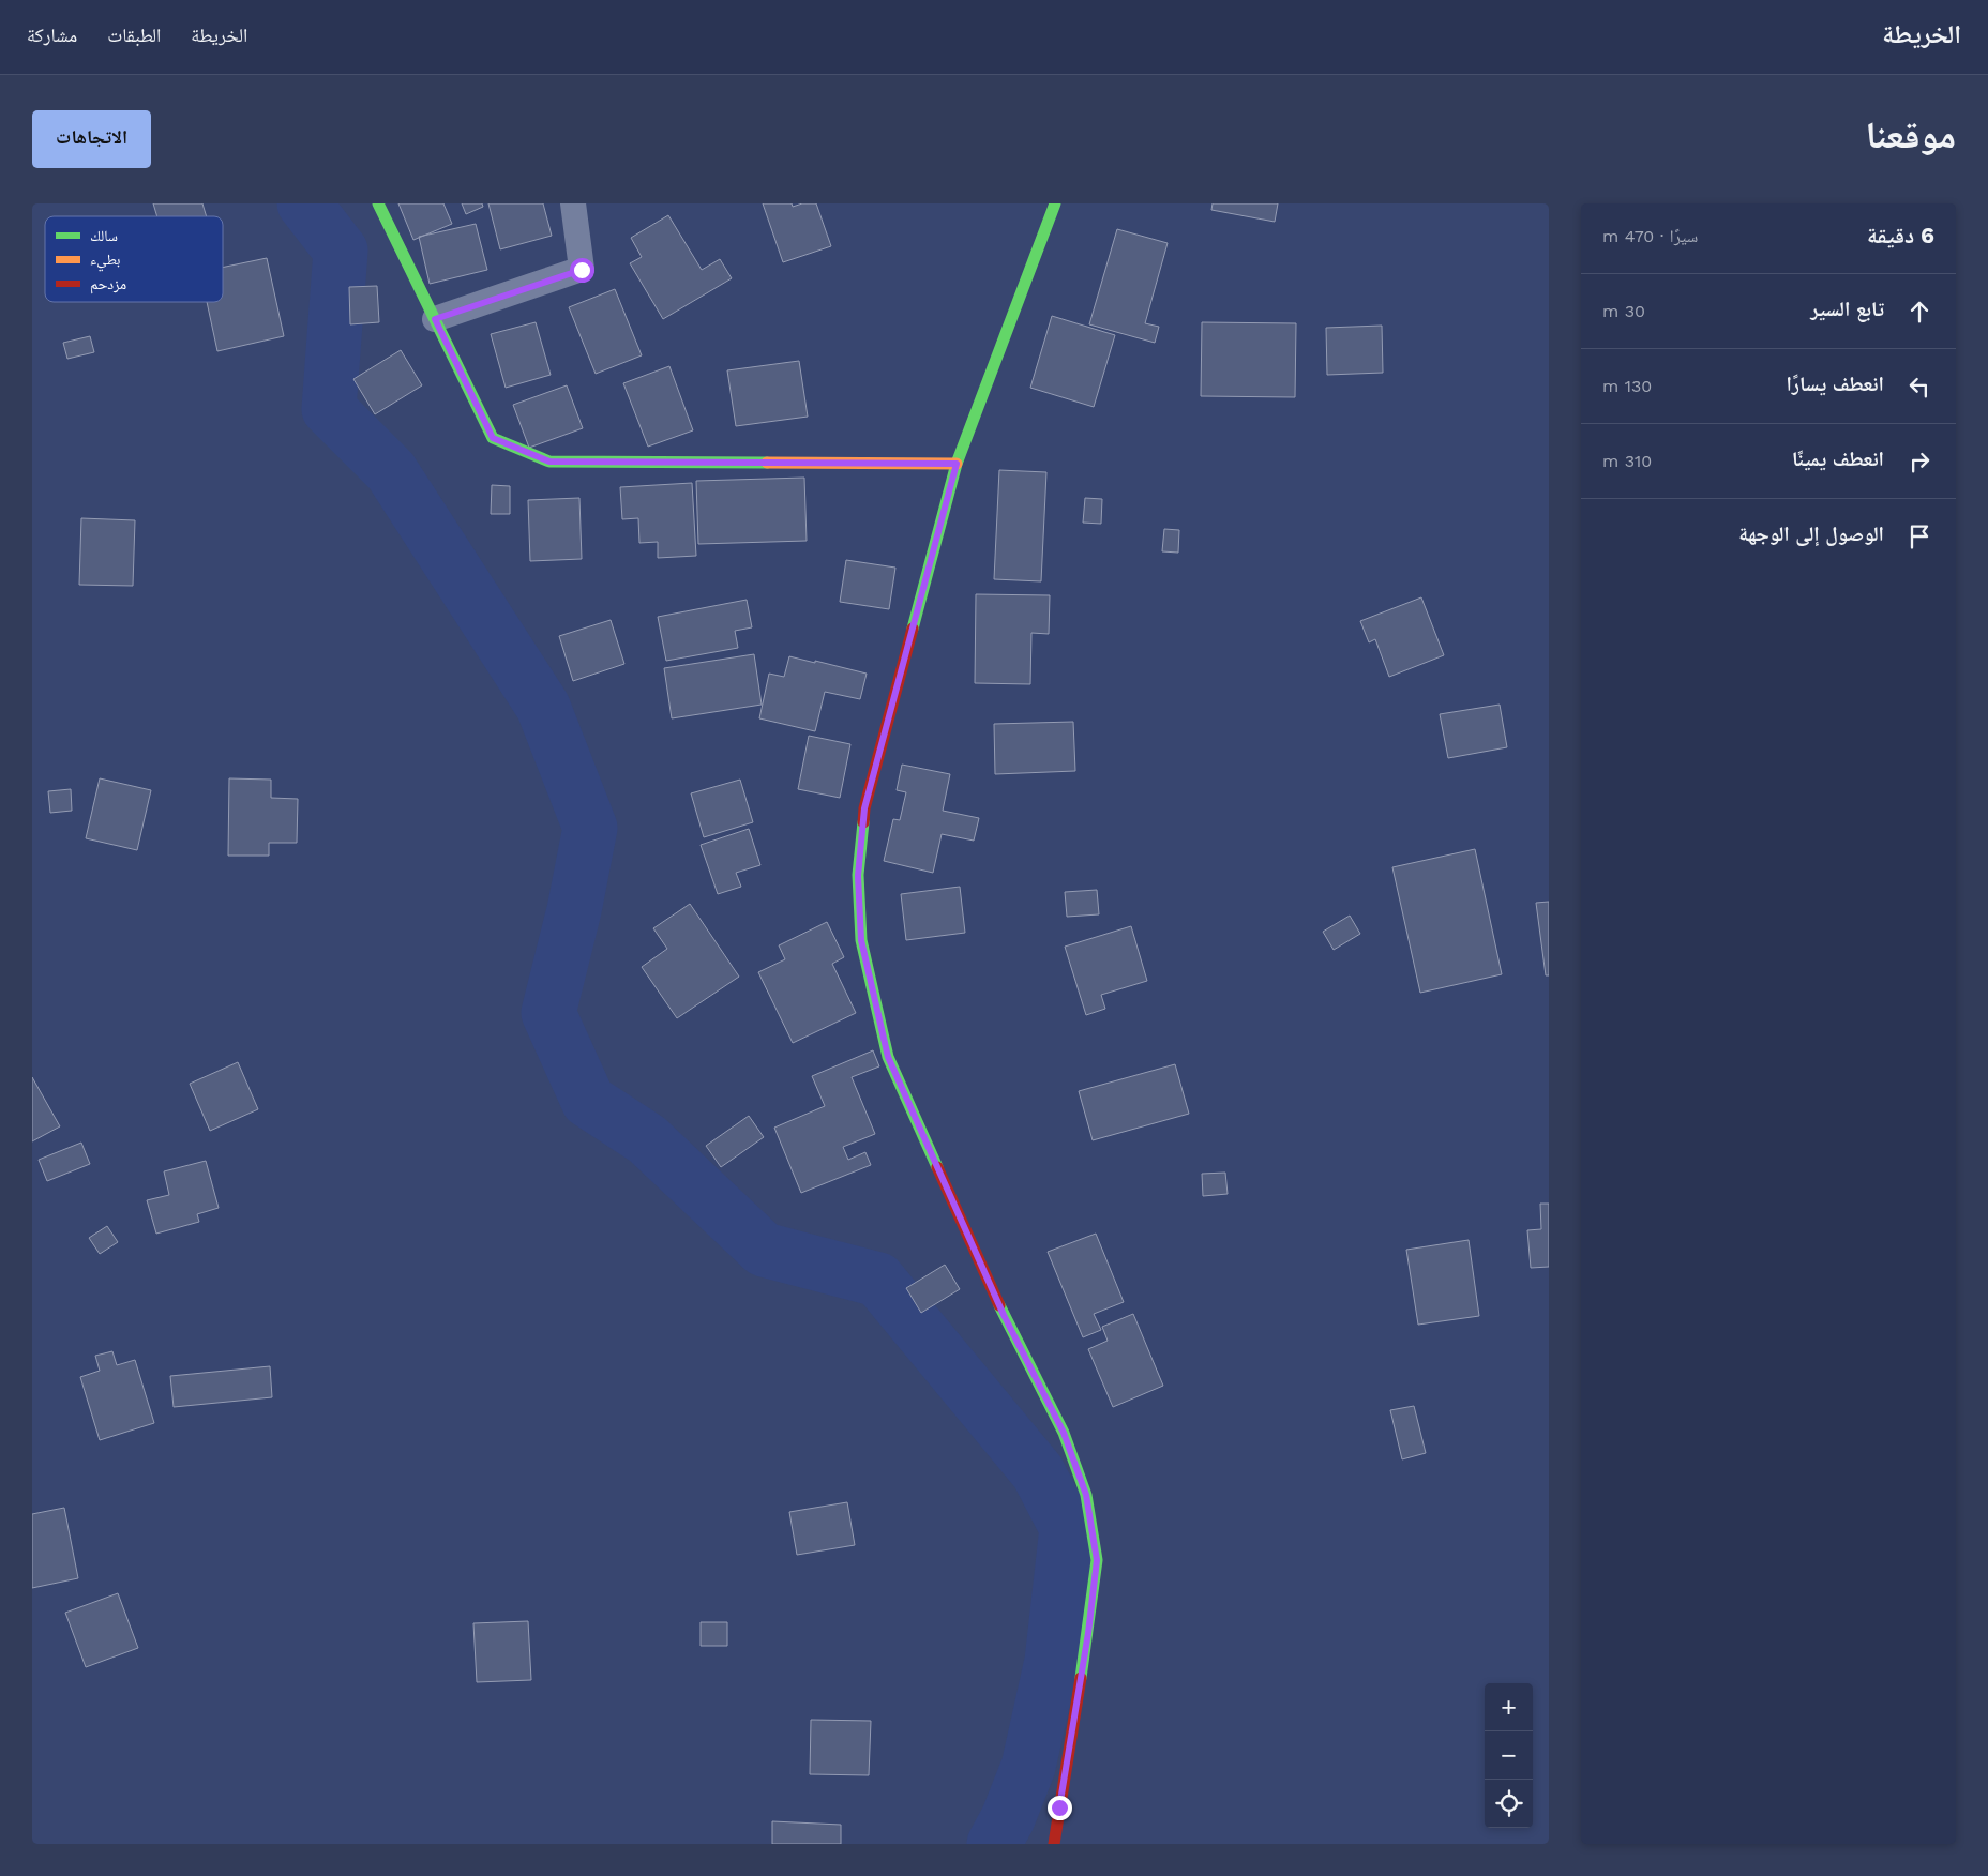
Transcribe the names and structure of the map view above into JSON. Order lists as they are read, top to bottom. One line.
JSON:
{"legend":["سالك","بطيء","مزدحم"],"page":{"header":"الخريطة","nav":["الخريطة","الطبقات","مشاركة"],"title":"موقعنا","buttons":"الاتجاهات","heading":["6 دقيقة","سيرًا · 470 m"],"list":[["تابع السير","30 m"],["انعطف يسارًا","130 m"],["انعطف يمينًا","310 m"],"الوصول إلى الوجهة"],"map_buttons":["+","−"]}}
